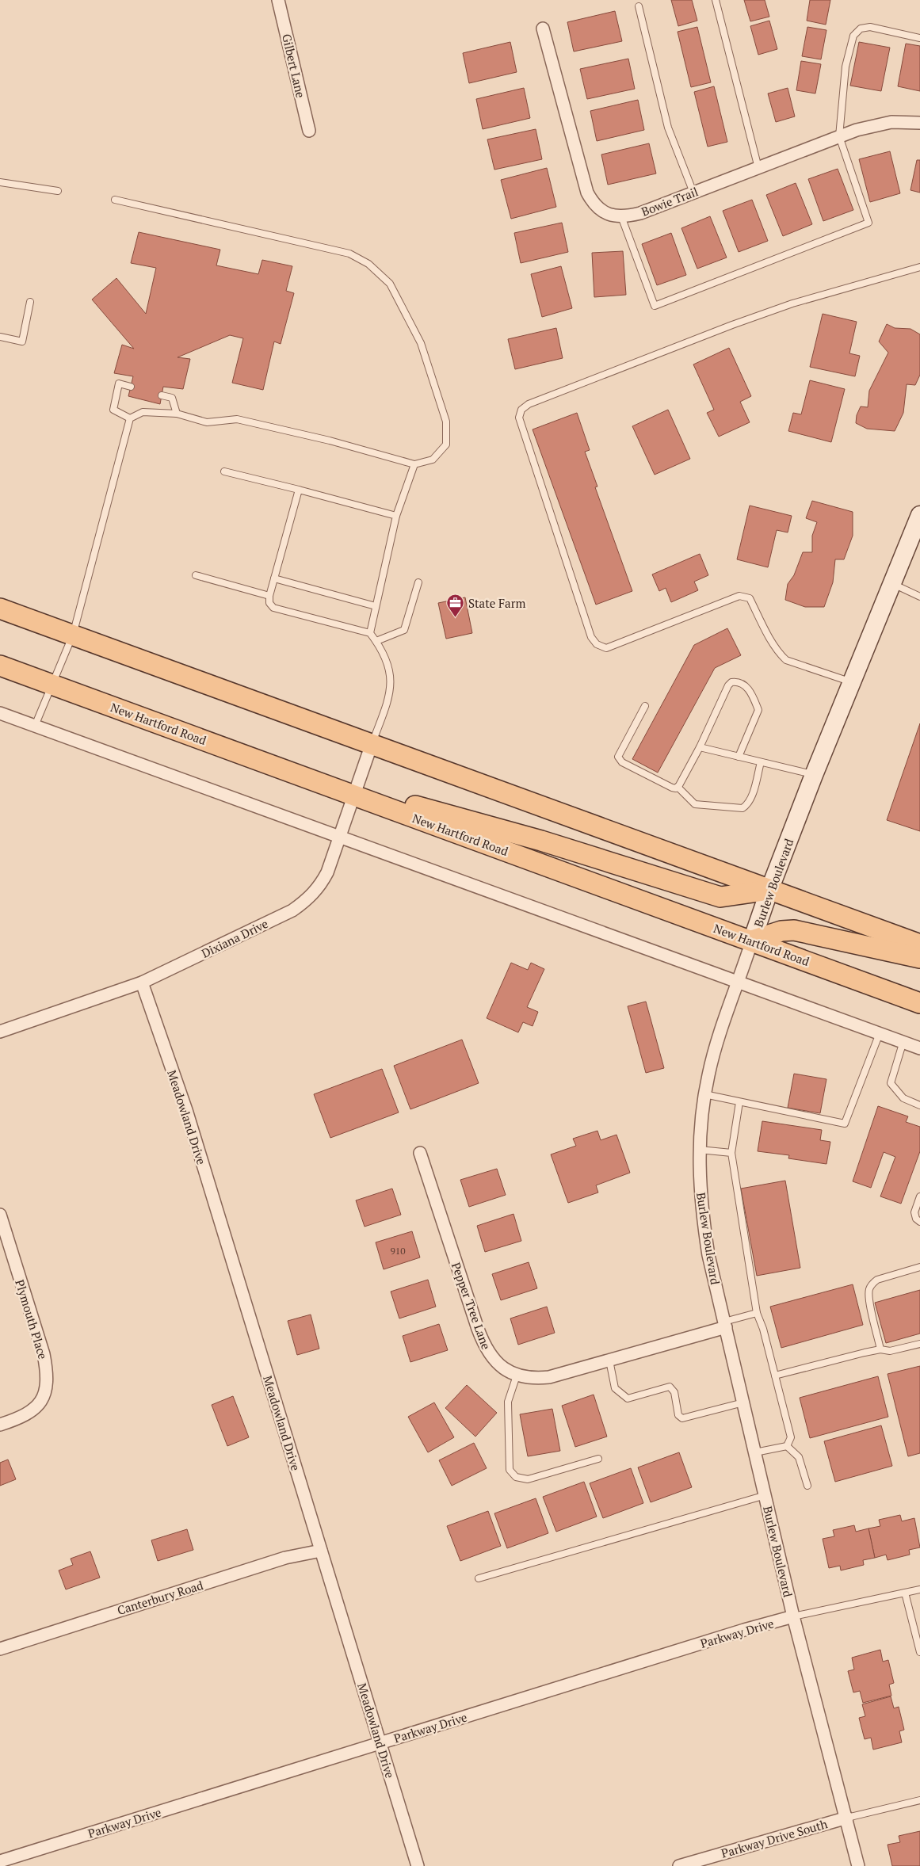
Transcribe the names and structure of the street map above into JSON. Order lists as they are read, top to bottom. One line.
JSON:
{"streets":{"main road":["New Hartford Road"],"street":["Gilbert Lane","Bowie Trail","Burlew Boulevard","Dixiana Drive","Meadowland Drive","Pepper Tree Lane","Plymouth Place","Canterbury Road","Parkway Drive","Parkway Drive South"]},"crossings":[["New Hartford Road","Burlew Boulevard"],["New Hartford Road","Dixiana Drive"],["Burlew Boulevard","Pepper Tree Lane"],["Burlew Boulevard","Parkway Drive"],["Burlew Boulevard","Parkway Drive South"],["Dixiana Drive","Meadowland Drive"],["Meadowland Drive","Canterbury Road"],["Meadowland Drive","Parkway Drive"]],"places":{"office":["State Farm"]},"house_numbers":["910"]}
